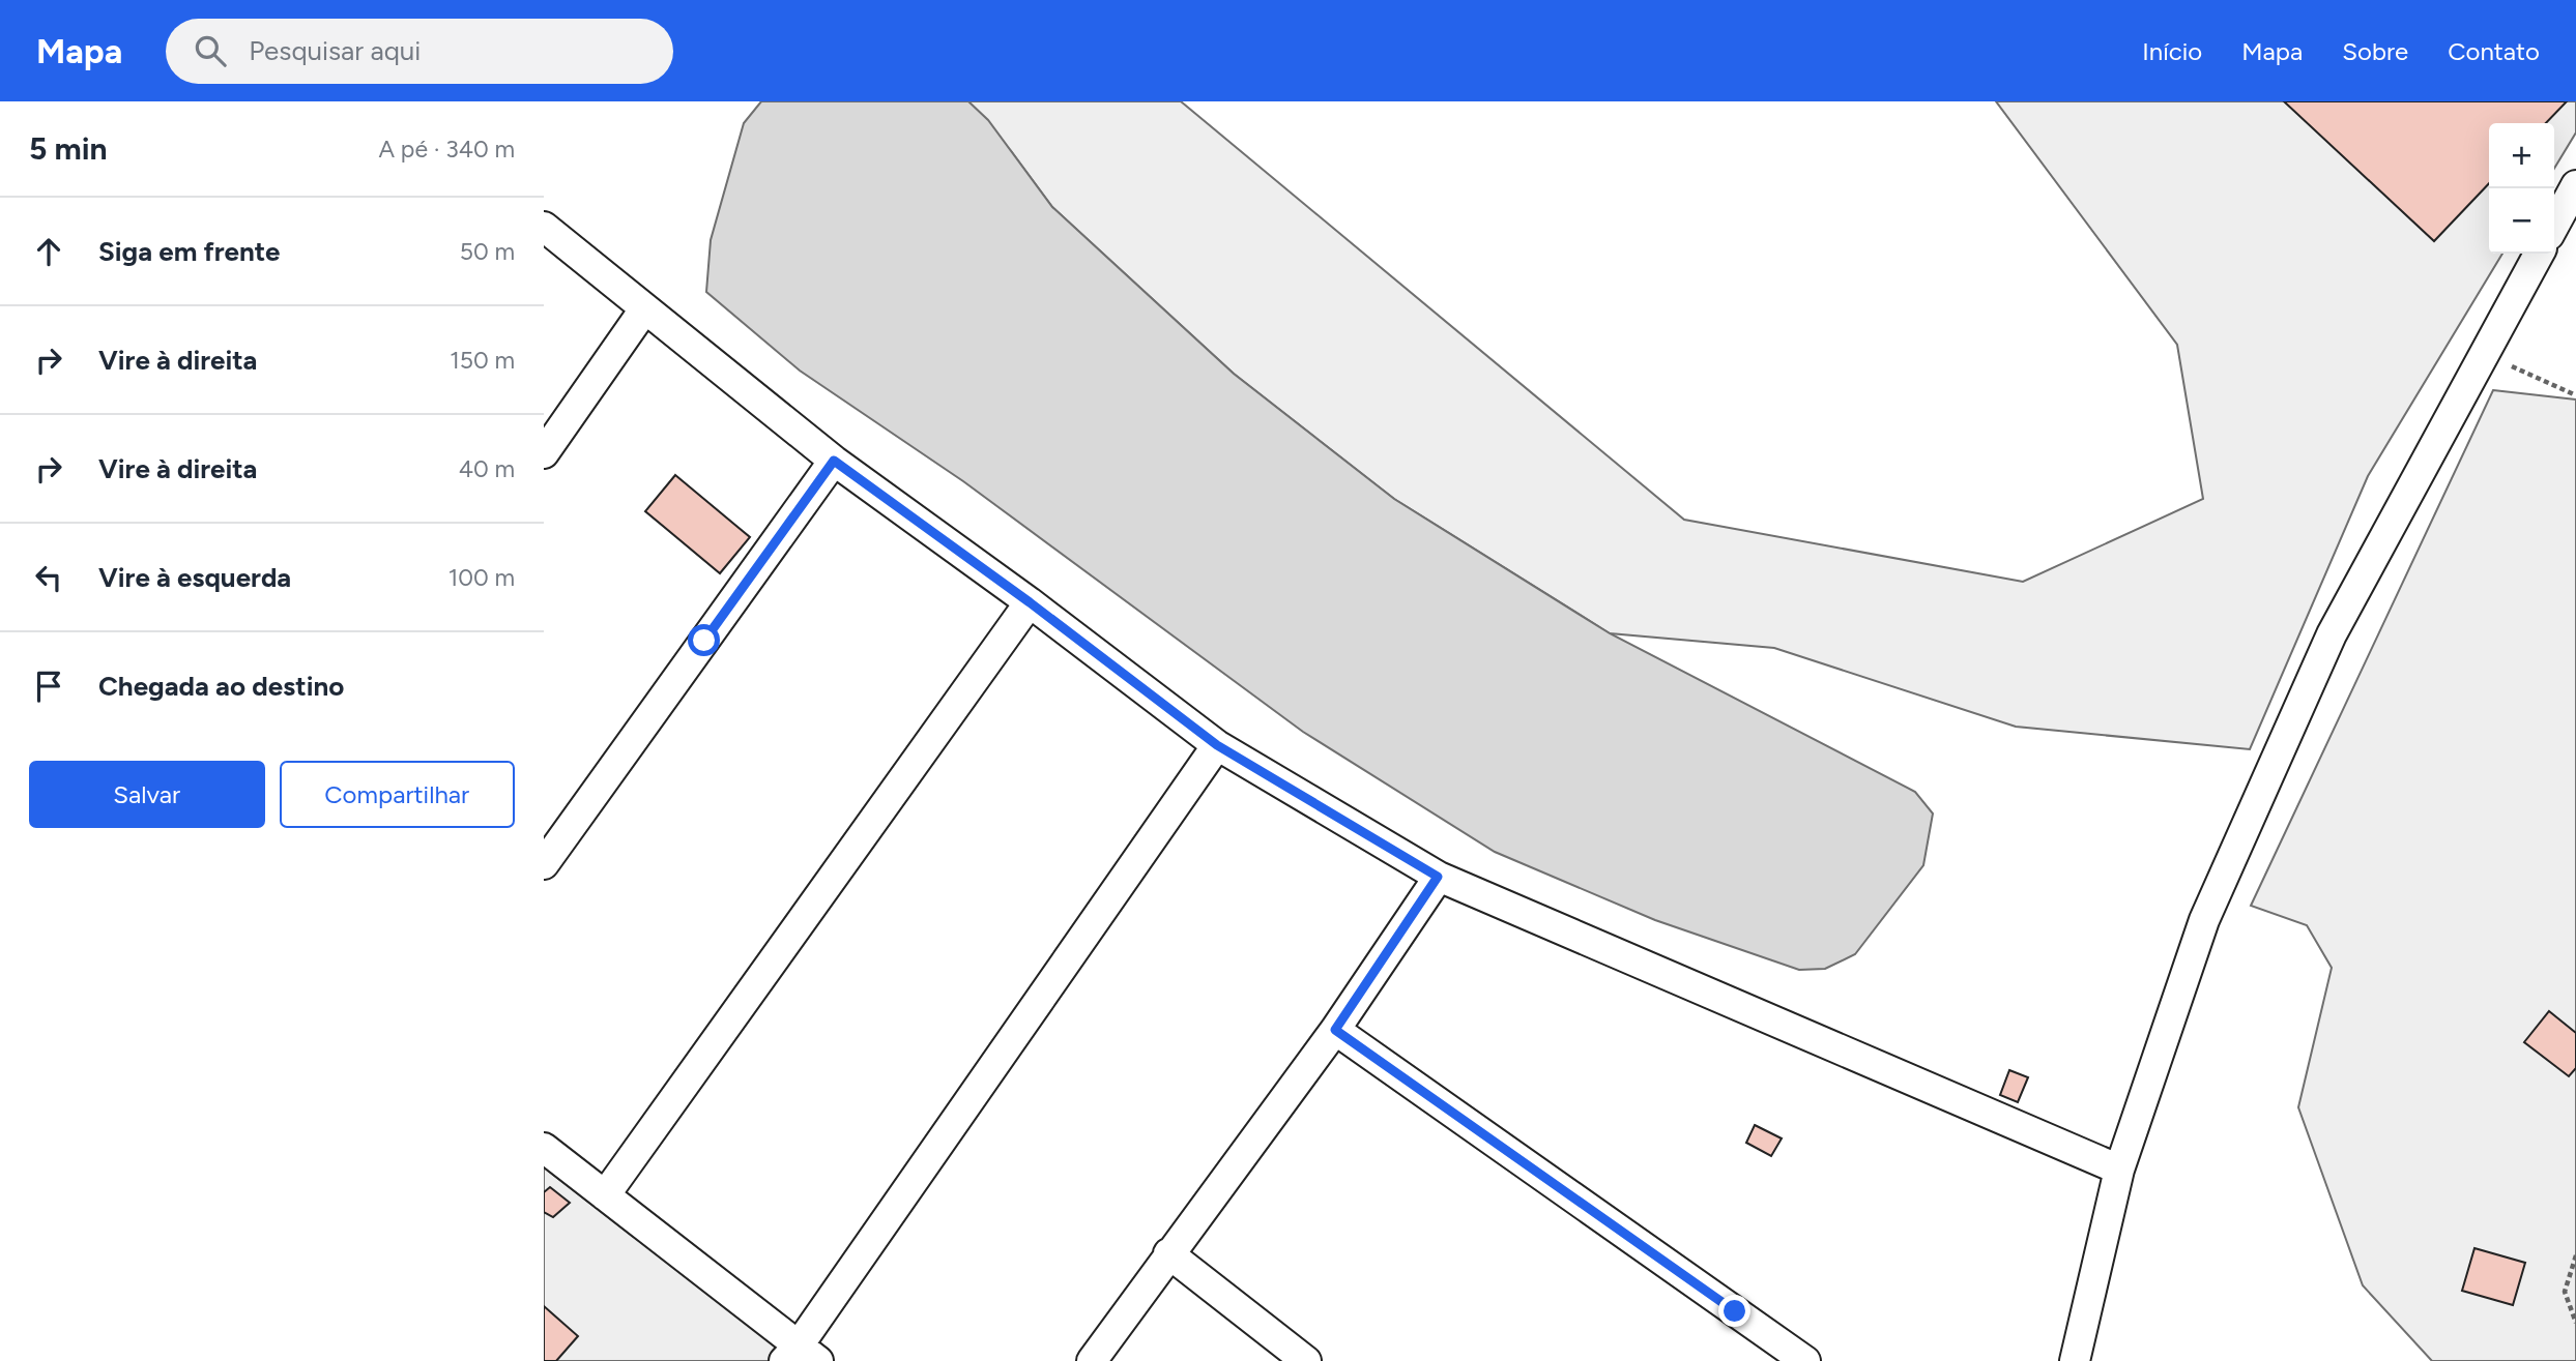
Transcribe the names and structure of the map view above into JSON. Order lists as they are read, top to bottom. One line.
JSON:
{"page":{"header":"Mapa","search":"Pesquisar aqui","nav":["Início","Mapa","Sobre","Contato"],"heading":["5 min","A pé · 340 m"],"map_buttons":["+","−"],"list":[["Siga em frente","50 m"],["Vire à direita","150 m"],["Vire à direita","40 m"],["Vire à esquerda","100 m"],"Chegada ao destino"],"buttons":["Salvar","Compartilhar"]}}
